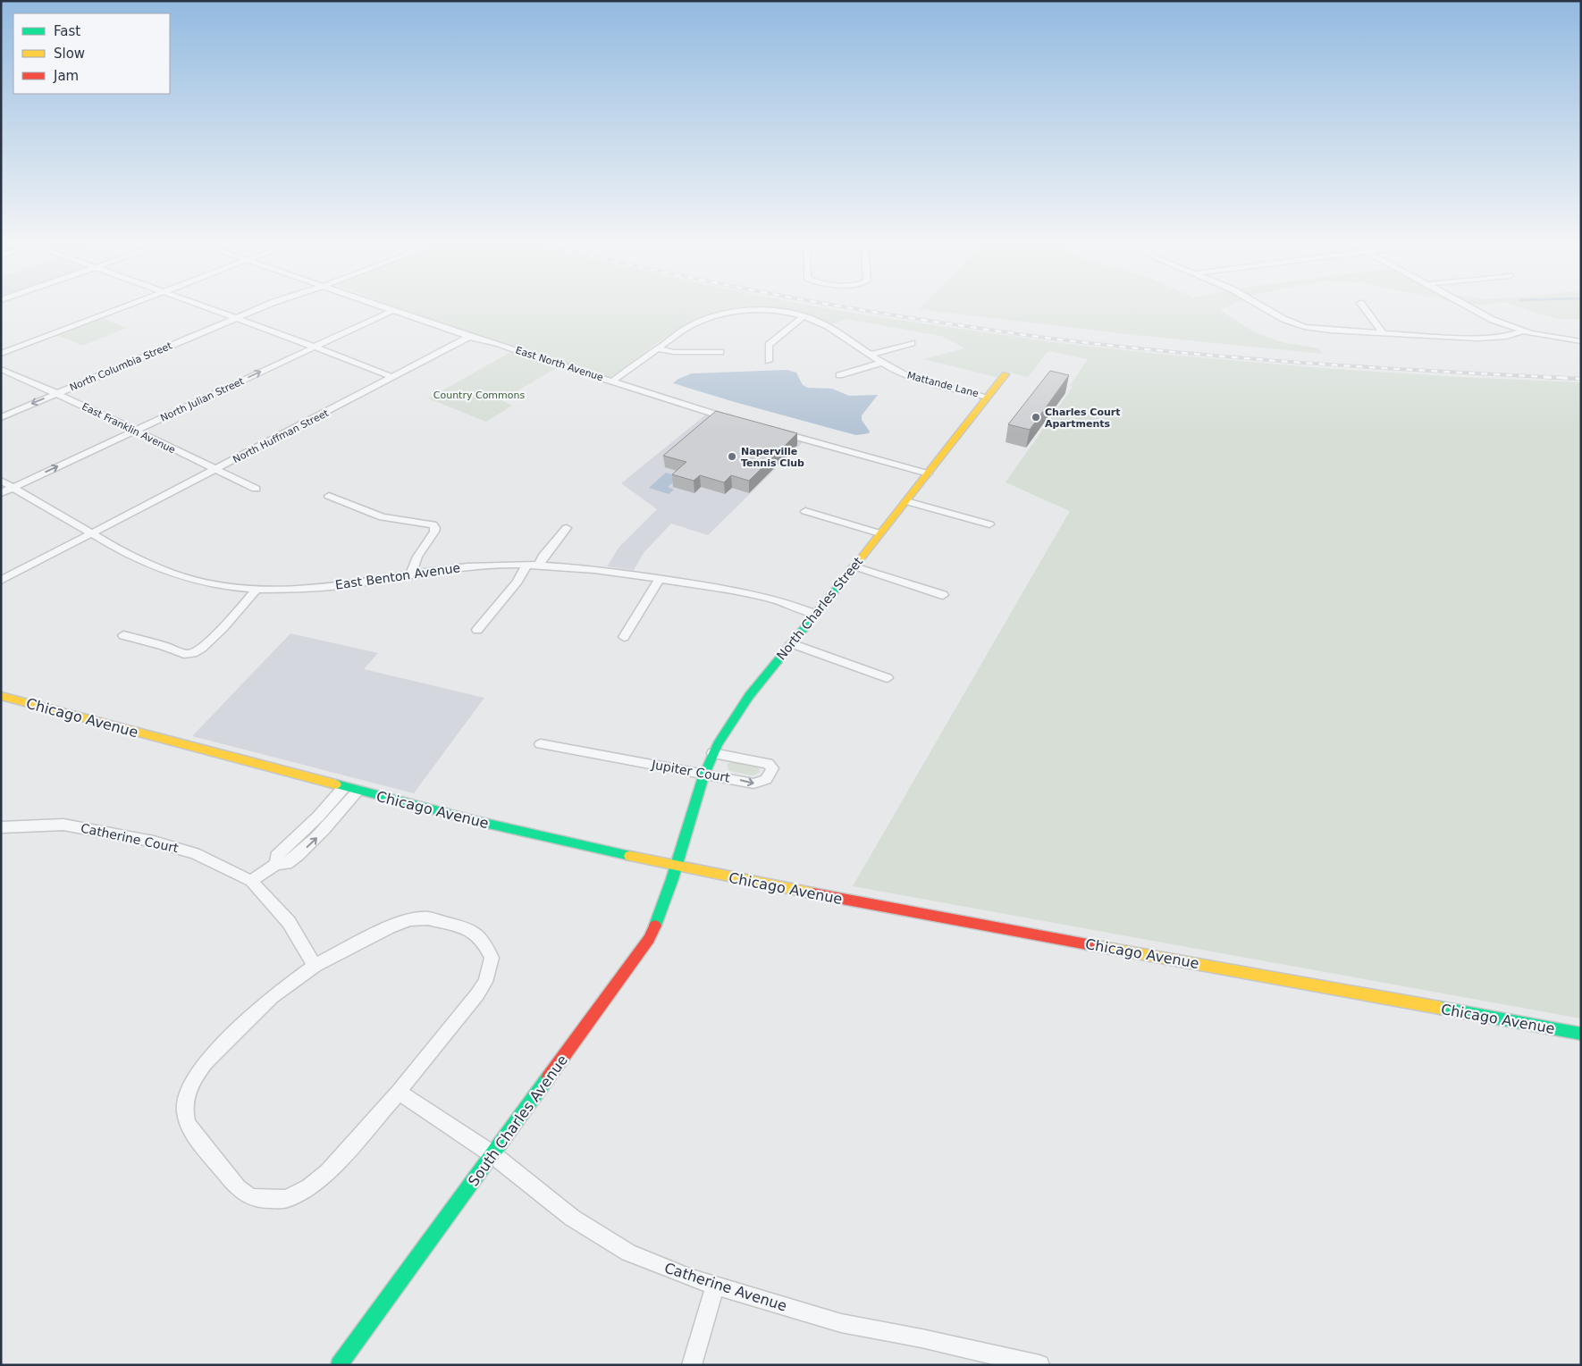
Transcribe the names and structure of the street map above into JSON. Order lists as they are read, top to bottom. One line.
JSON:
{"streets":{"main road":["North Charles Street","Chicago Avenue","South Charles Avenue"],"street":["East North Avenue","North Columbia Street","Mattande Lane","North Julian Street","East Franklin Avenue","North Huffman Street","East Benton Avenue","Jupiter Court","Catherine Court","Catherine Avenue"]},"crossings":[["East North Avenue","Mattande Lane"],["East North Avenue","North Julian Street"],["East North Avenue","North Huffman Street"],["North Columbia Street","East Franklin Avenue"],["Mattande Lane","North Charles Street"],["North Julian Street","East Franklin Avenue"],["North Julian Street","East Benton Avenue"],["East Franklin Avenue","North Huffman Street"],["North Huffman Street","East Benton Avenue"],["East Benton Avenue","North Charles Street"],["North Charles Street","Chicago Avenue"],["North Charles Street","Jupiter Court"],["North Charles Street","South Charles Avenue"],["Chicago Avenue","South Charles Avenue"],["South Charles Avenue","Catherine Avenue"]],"one_way":["North Julian Street"],"parks":["Country Commons"],"places":["Charles Court Apartments","Naperville Tennis Club"],"legend":["Fast","Slow","Jam"]}
